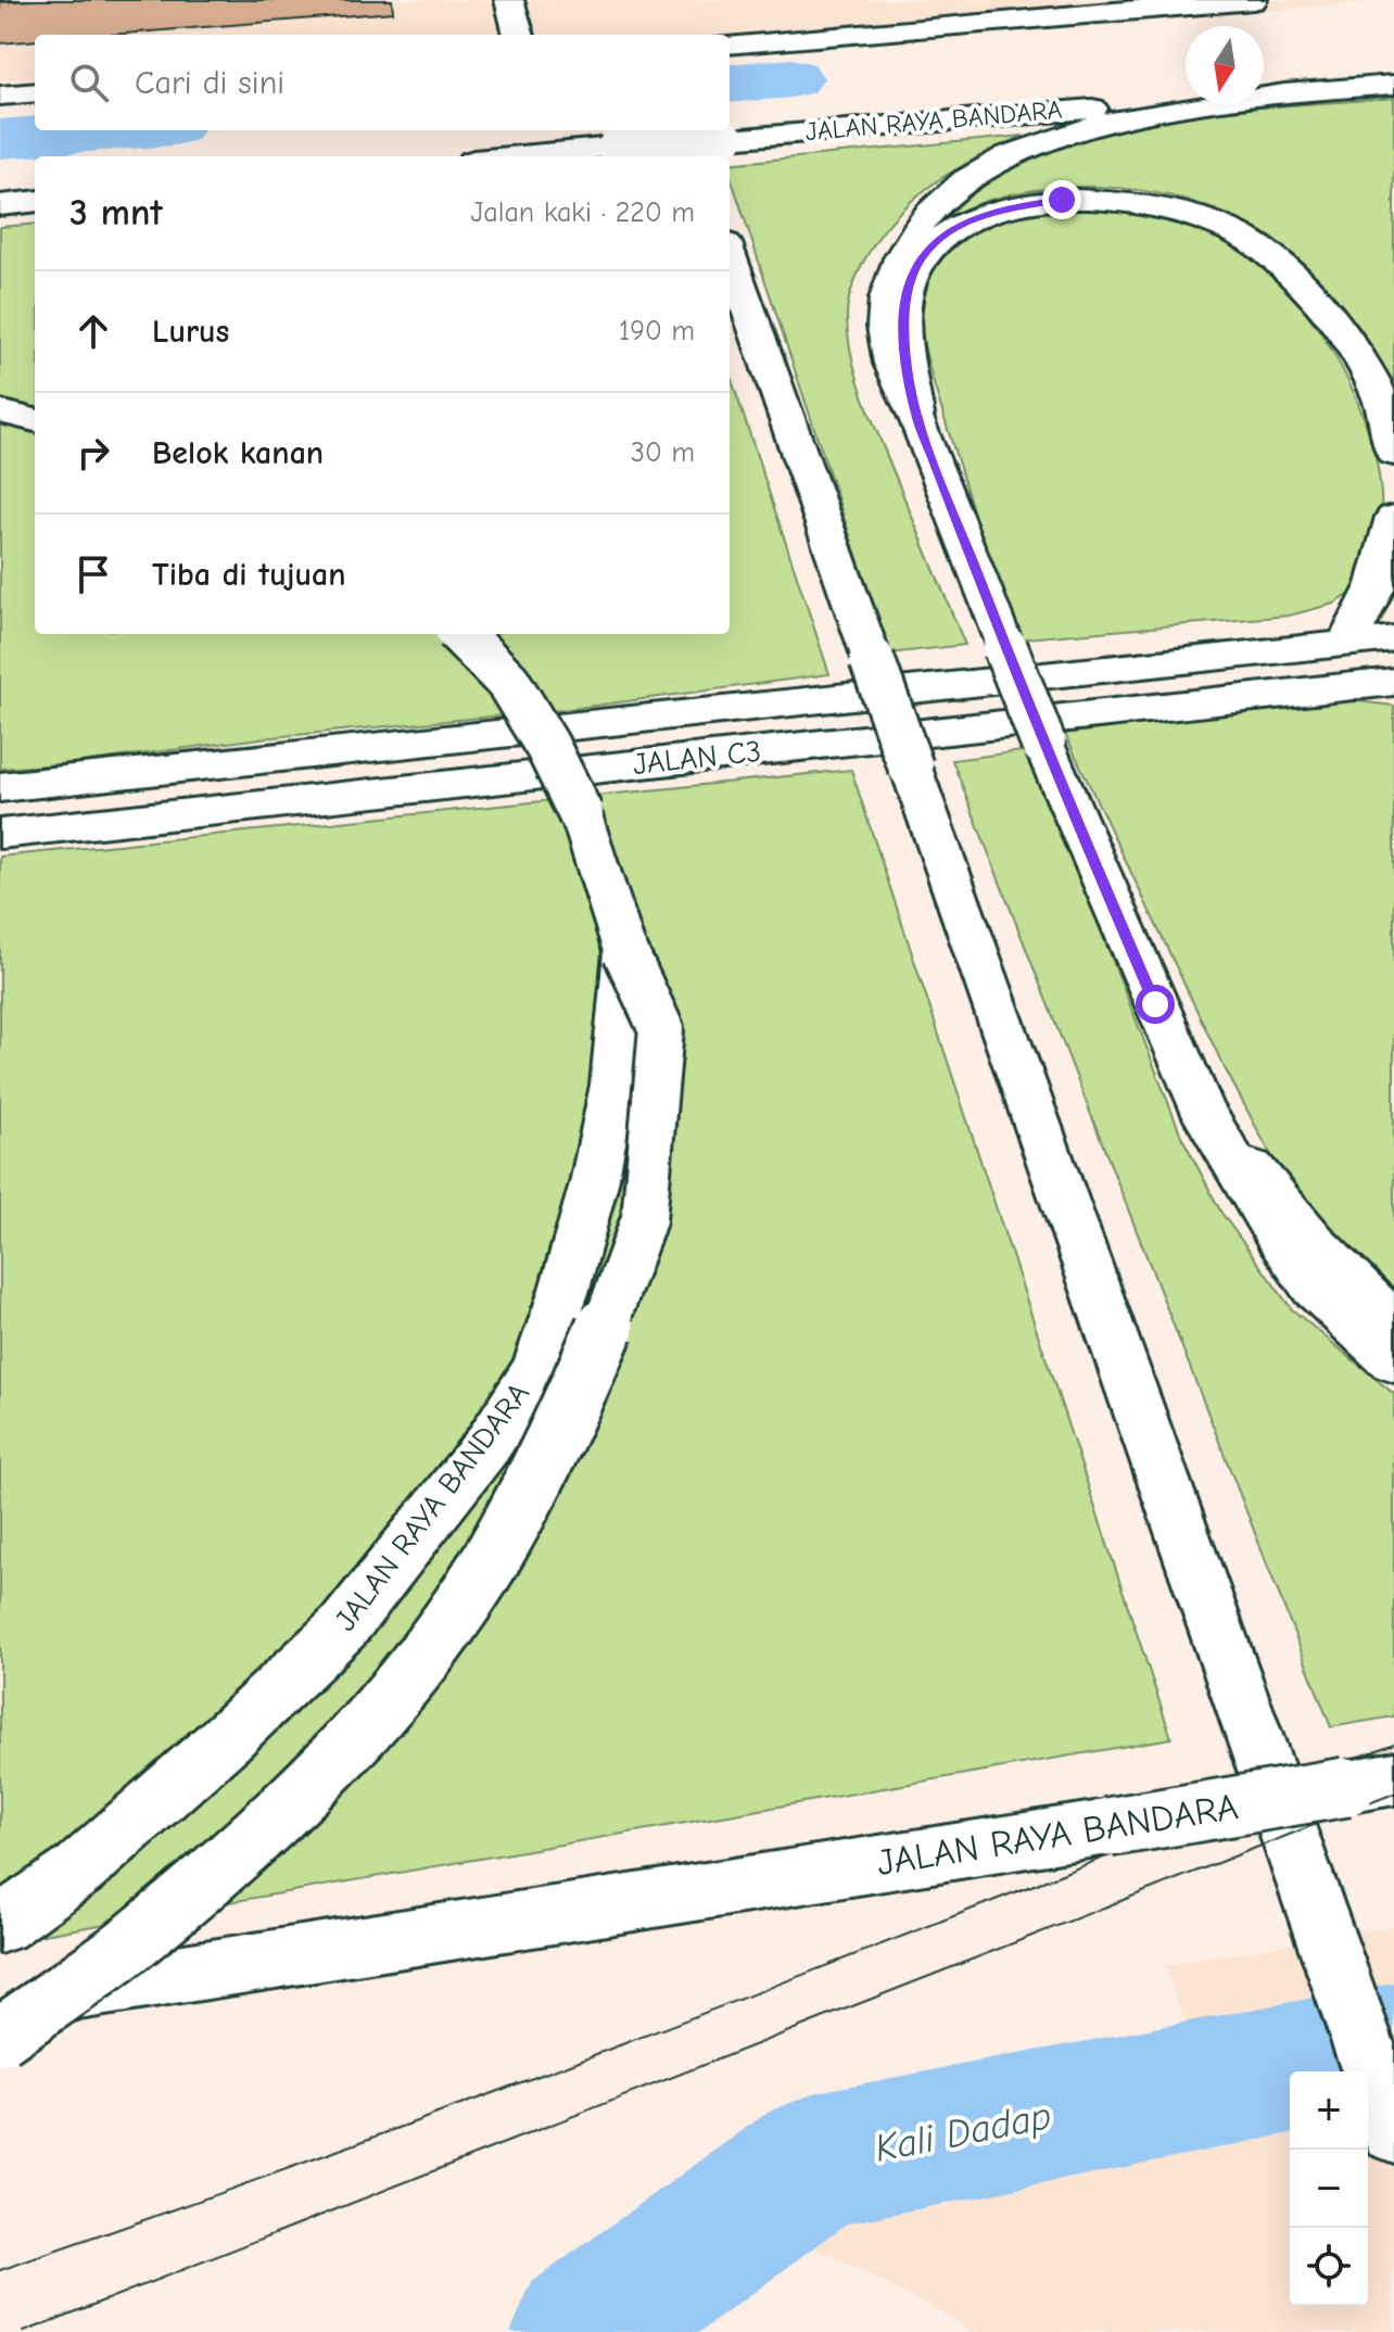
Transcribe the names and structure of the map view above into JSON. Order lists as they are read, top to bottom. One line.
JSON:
{"streets":{"street":["JALAN RAYA BANDARA","JALAN C3"]},"water":["Kali Dadap"],"north":"bottom","page":{"search":"Cari di sini","heading":["3 mnt","Jalan kaki · 220 m"],"list":[["Lurus","190 m"],["Belok kanan","30 m"],"Tiba di tujuan"],"map_buttons":["+","−"]}}
